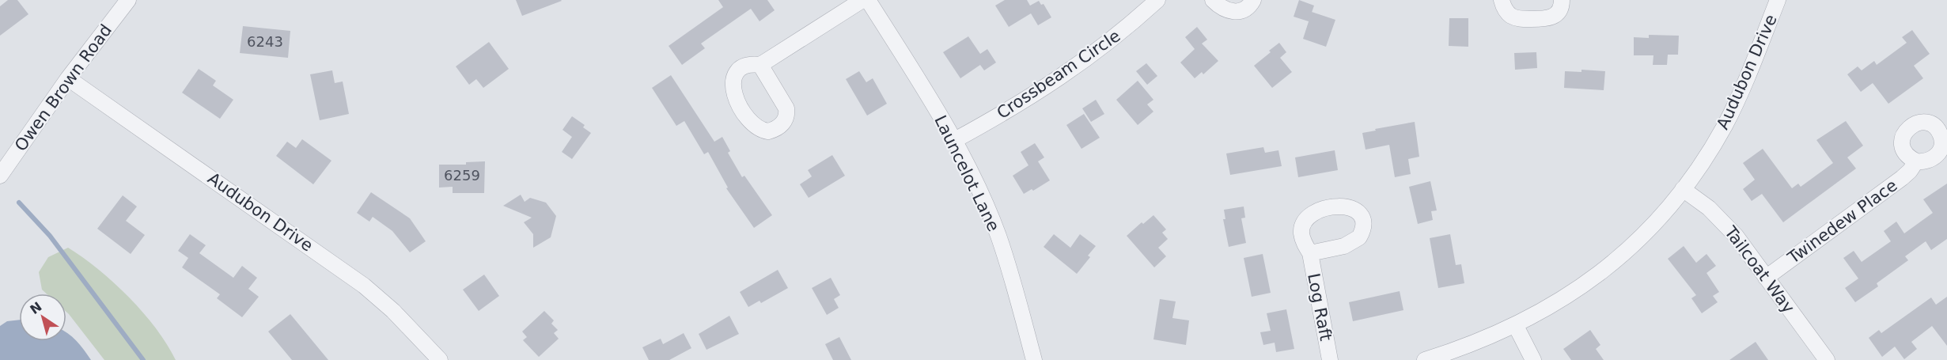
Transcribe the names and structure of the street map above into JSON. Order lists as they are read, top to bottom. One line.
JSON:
{"streets":{"street":["Audubon Drive","Crossbeam Circle","Owen Brown Road","Launcelot Lane","Twinedew Place","Tailcoat Way","Log Raft"]},"crossings":[["Audubon Drive","Owen Brown Road"],["Audubon Drive","Tailcoat Way"],["Crossbeam Circle","Launcelot Lane"],["Twinedew Place","Tailcoat Way"]],"house_numbers":["6243","6259"],"north":"top left"}
